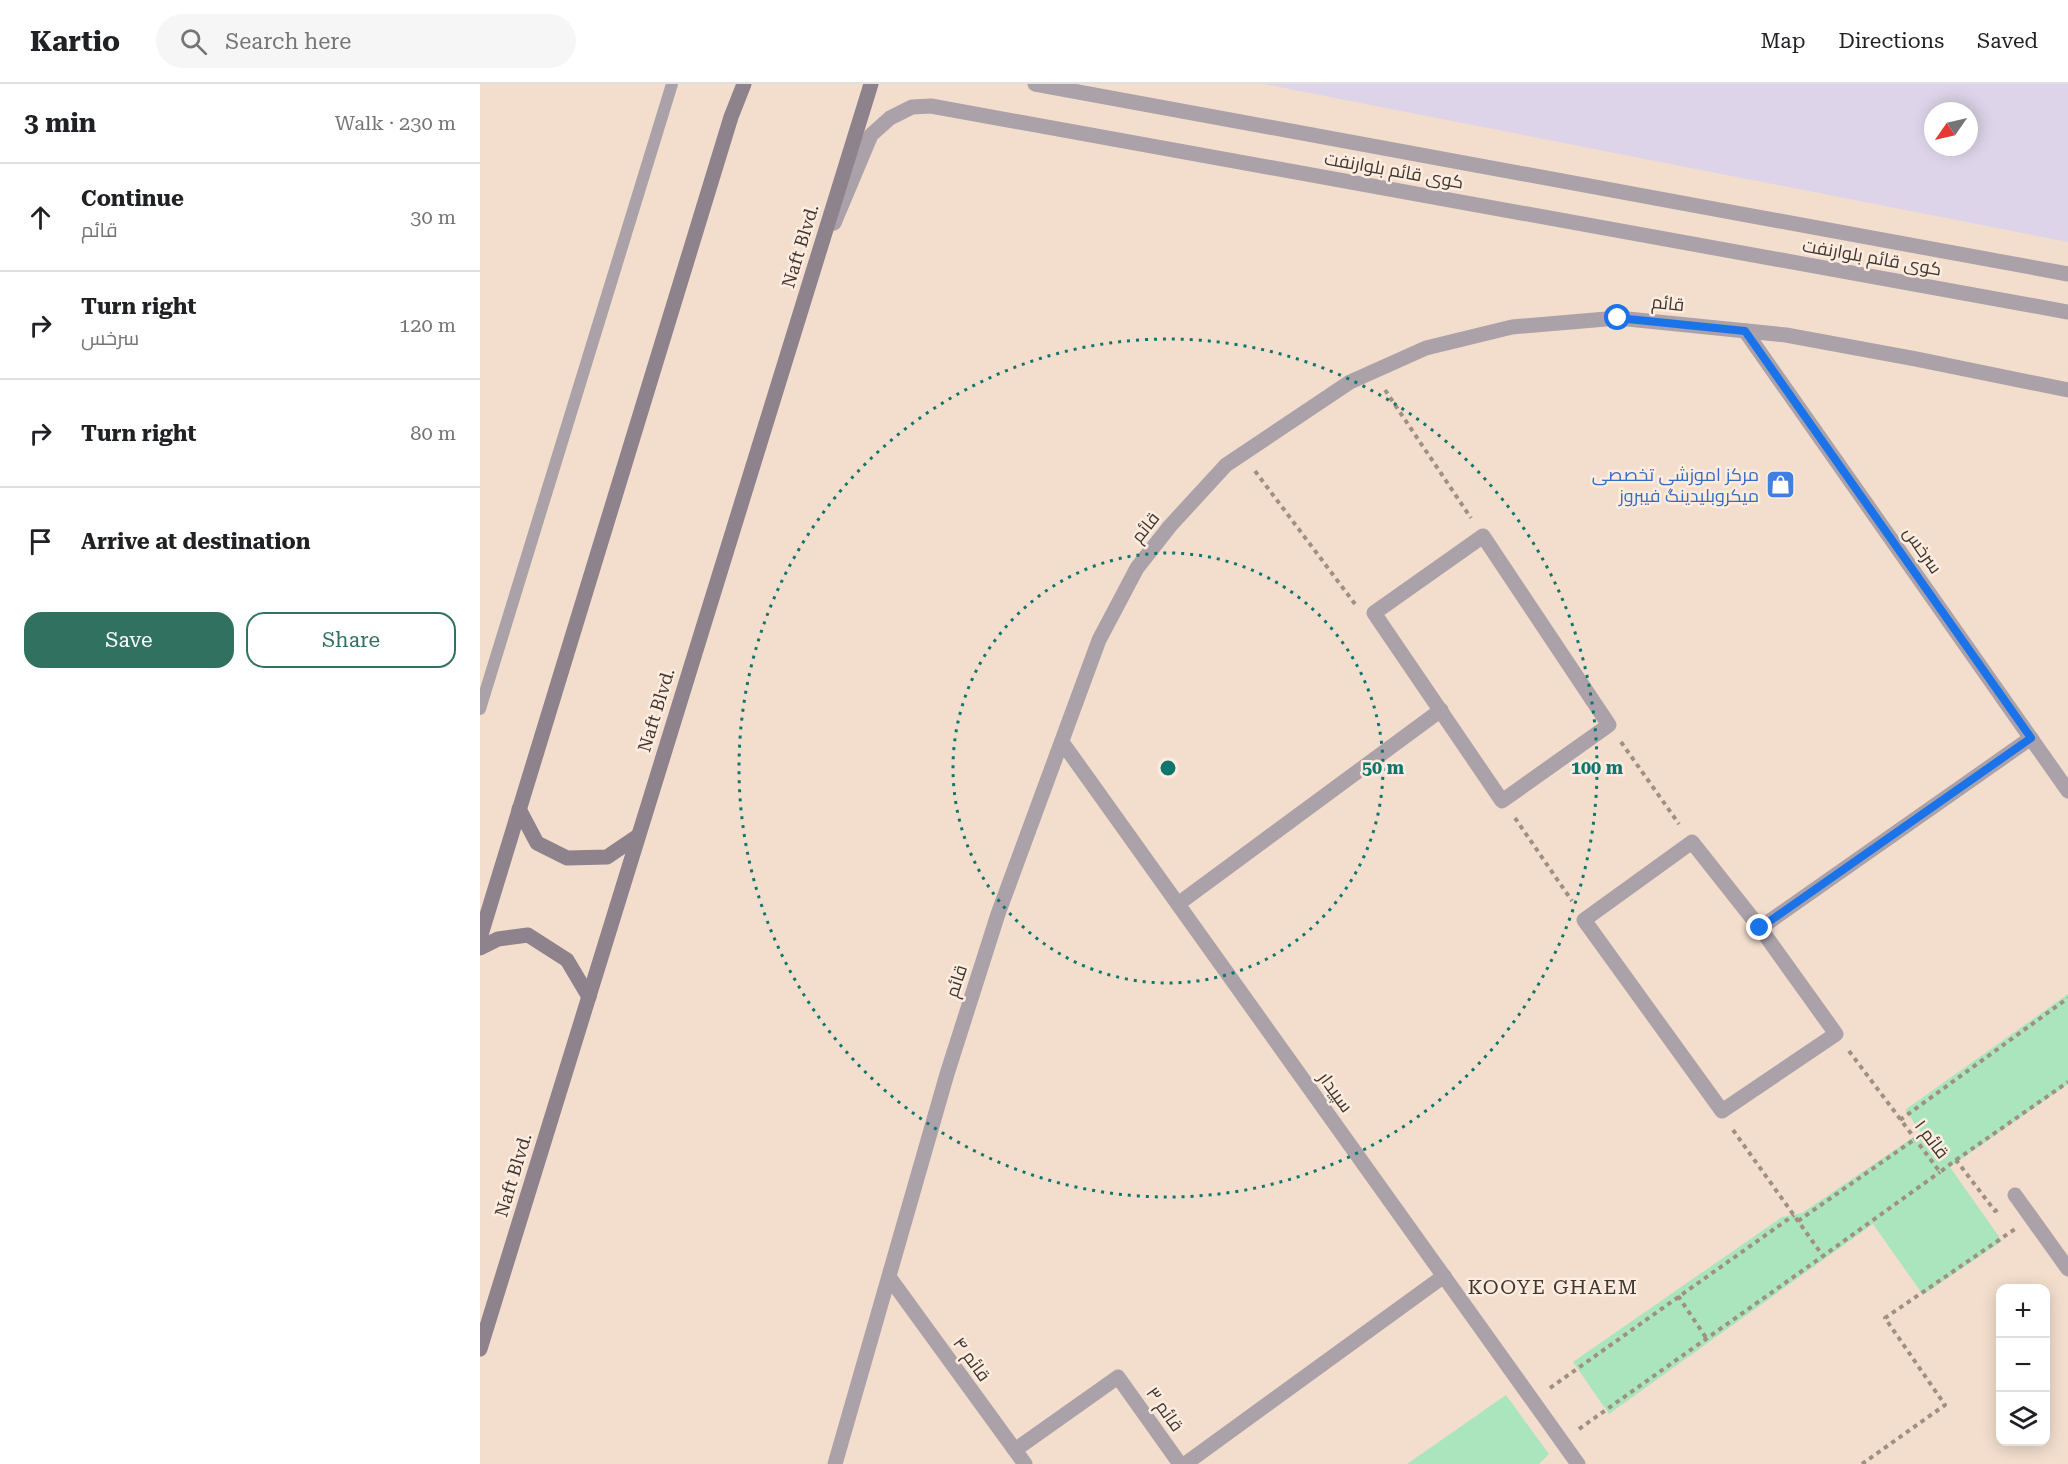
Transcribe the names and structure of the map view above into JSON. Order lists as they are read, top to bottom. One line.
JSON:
{"streets":{"main road":["Naft Blvd."],"street":["کوی قائم بلوارنفت","قائم","سرخس","سپیدار","قائم ۴","قائم ۳"],"path":["قائم ۱"]},"crossings":[["کوی قائم بلوارنفت","Naft Blvd."],["قائم","سرخس"],["قائم","سپیدار"],["قائم","قائم ۴"],["قائم ۴","قائم ۳"]],"districts":["KOOYE GHAEM"],"places":{"shop":["مرکز اموزشی تخصصی میکروبلیدینگ فیبروز"]},"north":"bottom left","page":{"header":"Kartio","search":"Search here","nav":["Map","Directions","Saved"],"heading":["3 min","Walk · 230 m"],"list":[["Continue","قائم","30 m"],["Turn right","سرخس","120 m"],["Turn right","80 m"],"Arrive at destination"],"buttons":["Save","Share"],"map_buttons":["+","−"]},"rings":["50 m","100 m"]}
